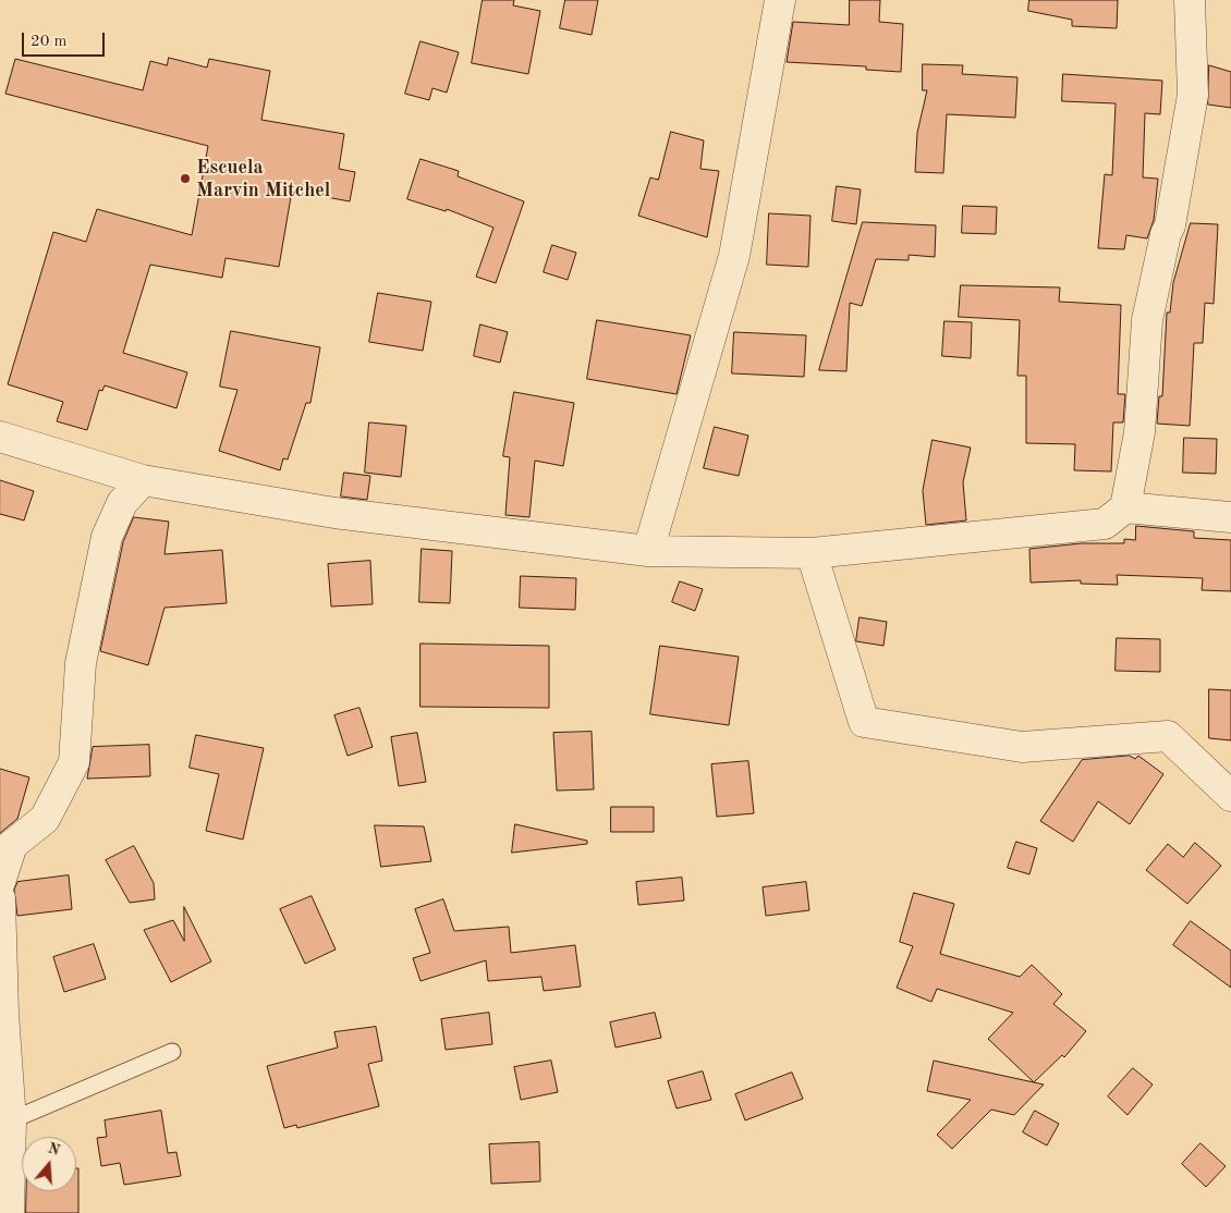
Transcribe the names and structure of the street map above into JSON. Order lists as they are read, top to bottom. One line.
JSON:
{"places":["Escuela Marvin Mitchel"],"scale_bar":"20 m","north":"top"}
